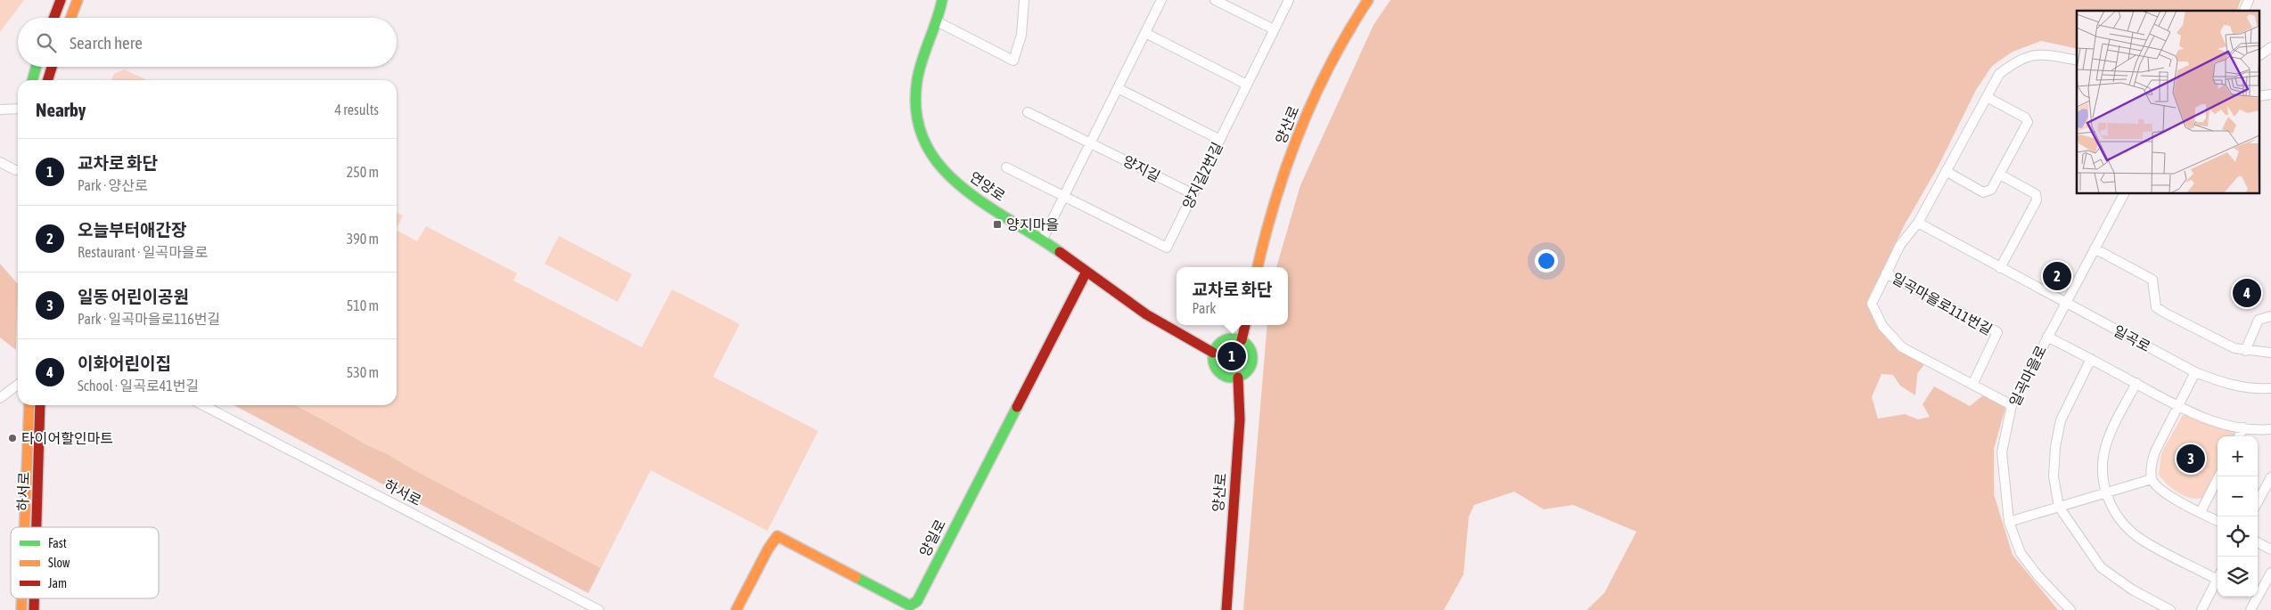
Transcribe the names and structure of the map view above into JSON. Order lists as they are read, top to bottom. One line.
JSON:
{"streets":{"street":["양산로","양지길","양지길2번길","연양로","일곡마을로111번길","일곡로","일곡마을로","하서로","양일로"]},"crossings":[["양산로","연양로"],["양지길","양지길2번길"],["연양로","양일로"],["일곡마을로111번길","일곡로"],["일곡마을로111번길","일곡마을로"],["일곡로","일곡마을로"]],"places":{"transit":["양지마을"],"other":["타이어할인마트"]},"legend":["Fast","Slow","Jam"],"page":{"search":"Search here","heading":["Nearby","4 results"],"list":[{"mark":"1","name":"교차로 화단","note":"Park · 양산로","value":"250 m"},{"mark":"2","name":"오늘부터애간장","note":"Restaurant · 일곡마을로","value":"390 m"},{"mark":"3","name":"일동 어린이공원","note":"Park · 일곡마을로116번길","value":"510 m"},{"mark":"4","name":"이화어린이집","note":"School · 일곡로41번길","value":"530 m"}],"pins":["2","4","1","3"],"popup":["교차로 화단","Park"],"map_buttons":["+","−"]}}
